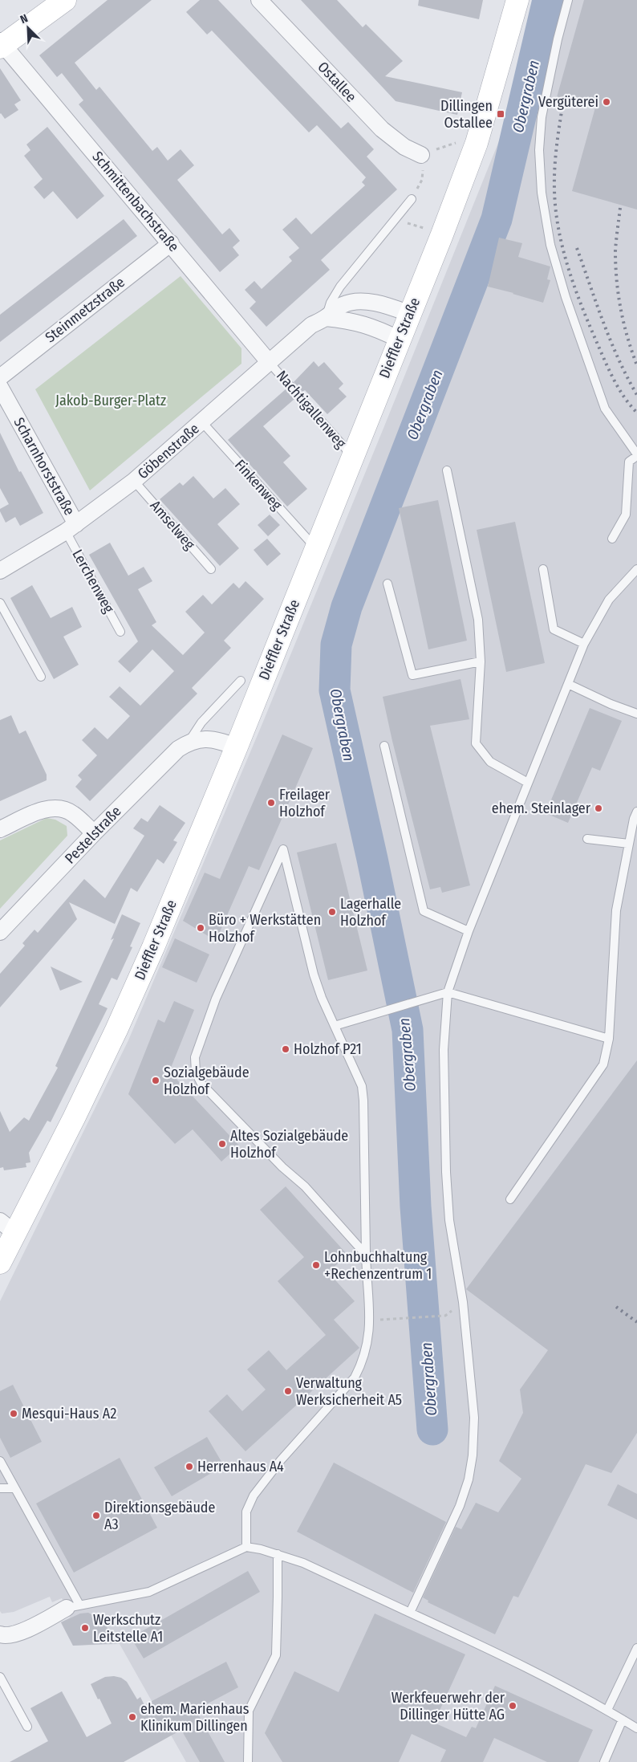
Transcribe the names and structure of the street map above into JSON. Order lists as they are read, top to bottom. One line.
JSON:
{"streets":{"main road":["Dieffler Straße"],"street":["Ostallee","Schmittenbachstraße","Steinmetzstraße","Göbenstraße","Scharnhorststraße","Pestelstraße"],"lane":["Nachtigallenweg","Finkenweg","Amselweg","Lerchenweg"]},"crossings":[["Schmittenbachstraße","Steinmetzstraße"],["Schmittenbachstraße","Nachtigallenweg"],["Schmittenbachstraße","Göbenstraße"],["Dieffler Straße","Nachtigallenweg"],["Dieffler Straße","Göbenstraße"],["Dieffler Straße","Finkenweg"],["Dieffler Straße","Pestelstraße"],["Nachtigallenweg","Göbenstraße"],["Göbenstraße","Scharnhorststraße"],["Göbenstraße","Finkenweg"],["Göbenstraße","Amselweg"],["Göbenstraße","Lerchenweg"],["Scharnhorststraße","Lerchenweg"]],"water":["Obergraben"],"parks":["Jakob-Burger-Platz"],"places":{"other":["Vergüterei","Freilager Holzhof","ehem. Steinlager","Lagerhalle Holzhof","Büro + Werkstätten Holzhof","Holzhof P21","Sozialgebäude Holzhof","Altes Sozialgebäude Holzhof","Lohnbuchhaltung +Rechenzentrum 1","Verwaltung Werksicherheit A5","Mesqui-Haus A2","Herrenhaus A4","Direktionsgebäude A3","Werkschutz Leitstelle A1","Werkfeuerwehr der Dillinger Hütte AG","ehem. Marienhaus Klinikum Dillingen"],"transit":["Dillingen Ostallee"]},"north":"top left"}
